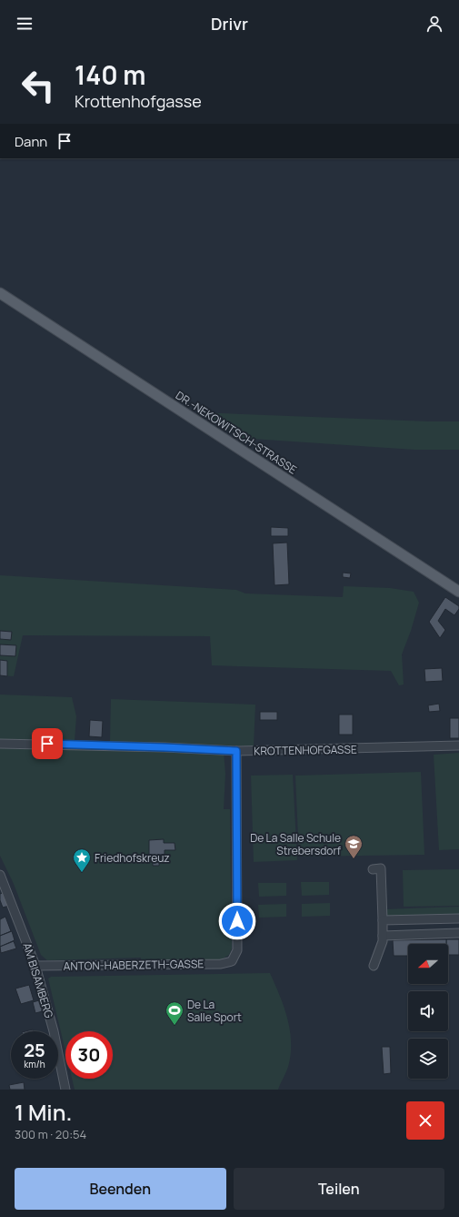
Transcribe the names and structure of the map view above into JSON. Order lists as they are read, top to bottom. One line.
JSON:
{"streets":{"main road":["DR.-NEKOWITSCH-STRASSE"],"street":["KROTTENHOFGASSE","ANTON-HABERZETH-GASSE","AM BISAMBERG"]},"crossings":[["KROTTENHOFGASSE","ANTON-HABERZETH-GASSE"],["ANTON-HABERZETH-GASSE","AM BISAMBERG"]],"places":{"school or university":["De La Salle Schule Strebersdorf"],"place":["Friedhofskreuz"],"sports":["De La Salle Sport"]},"north":"left","page":{"header":"Drivr","turn":["140 m","Krottenhofgasse"],"then":"Dann","speed":"25 km/h","limit":"30","heading":["1 Min.","300 m · 20:54"],"buttons":["Beenden","Teilen"]}}
